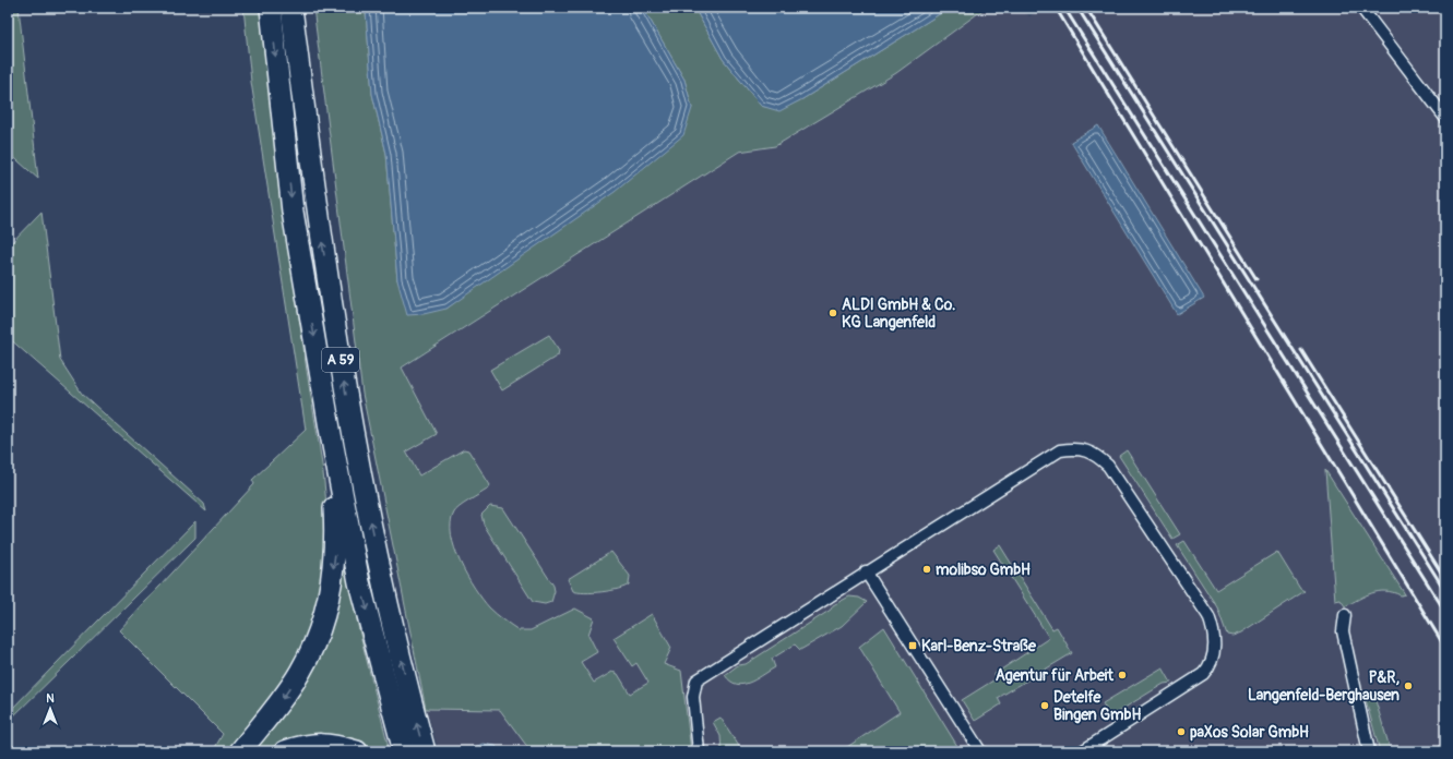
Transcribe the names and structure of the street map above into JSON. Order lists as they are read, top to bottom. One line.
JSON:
{"streets":{"highway":["A 59"]},"places":{"other":["ALDI GmbH & Co. KG Langenfeld","molibso GmbH","Agentur für Arbeit","P&R, Langenfeld-Berghausen","Detelfe Bingen GmbH","paXos Solar GmbH"],"transit":["Karl-Benz-Straße"]},"north":"top"}
